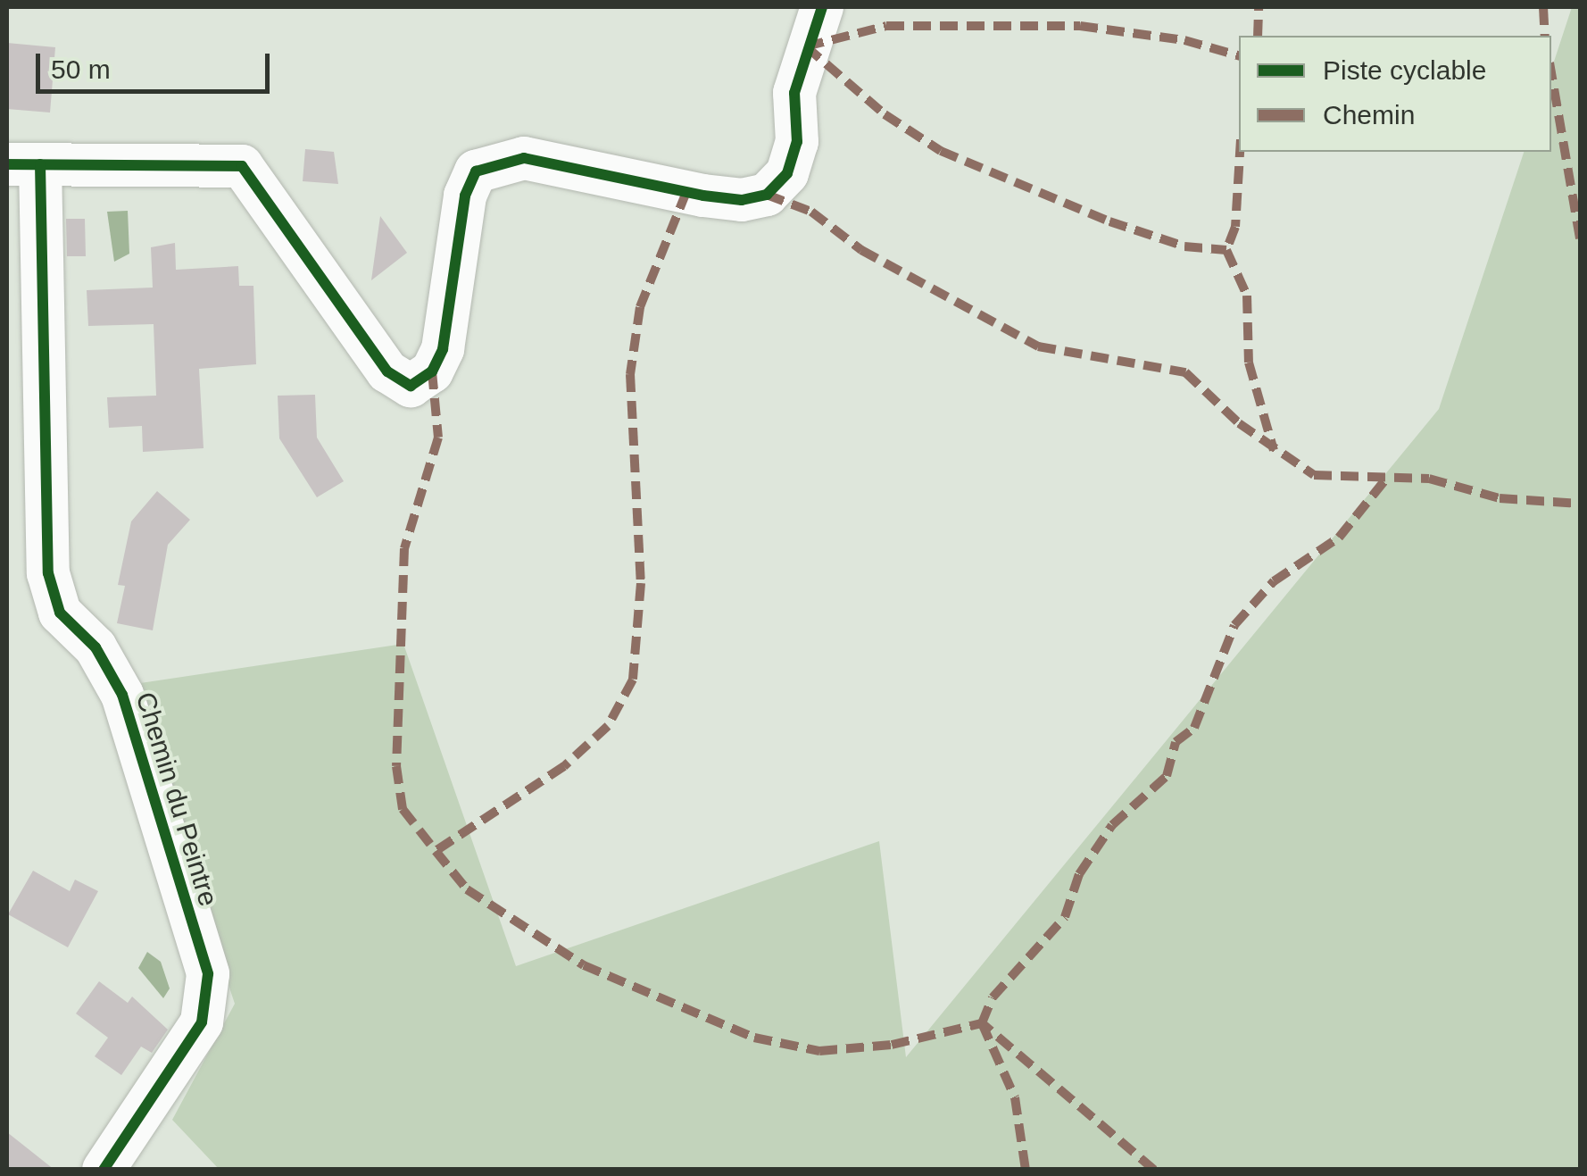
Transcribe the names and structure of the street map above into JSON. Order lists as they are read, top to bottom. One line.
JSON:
{"streets":{"street":["Chemin du Peintre"]},"legend":["Piste cyclable","Chemin"],"scale_bar":"50 m"}
